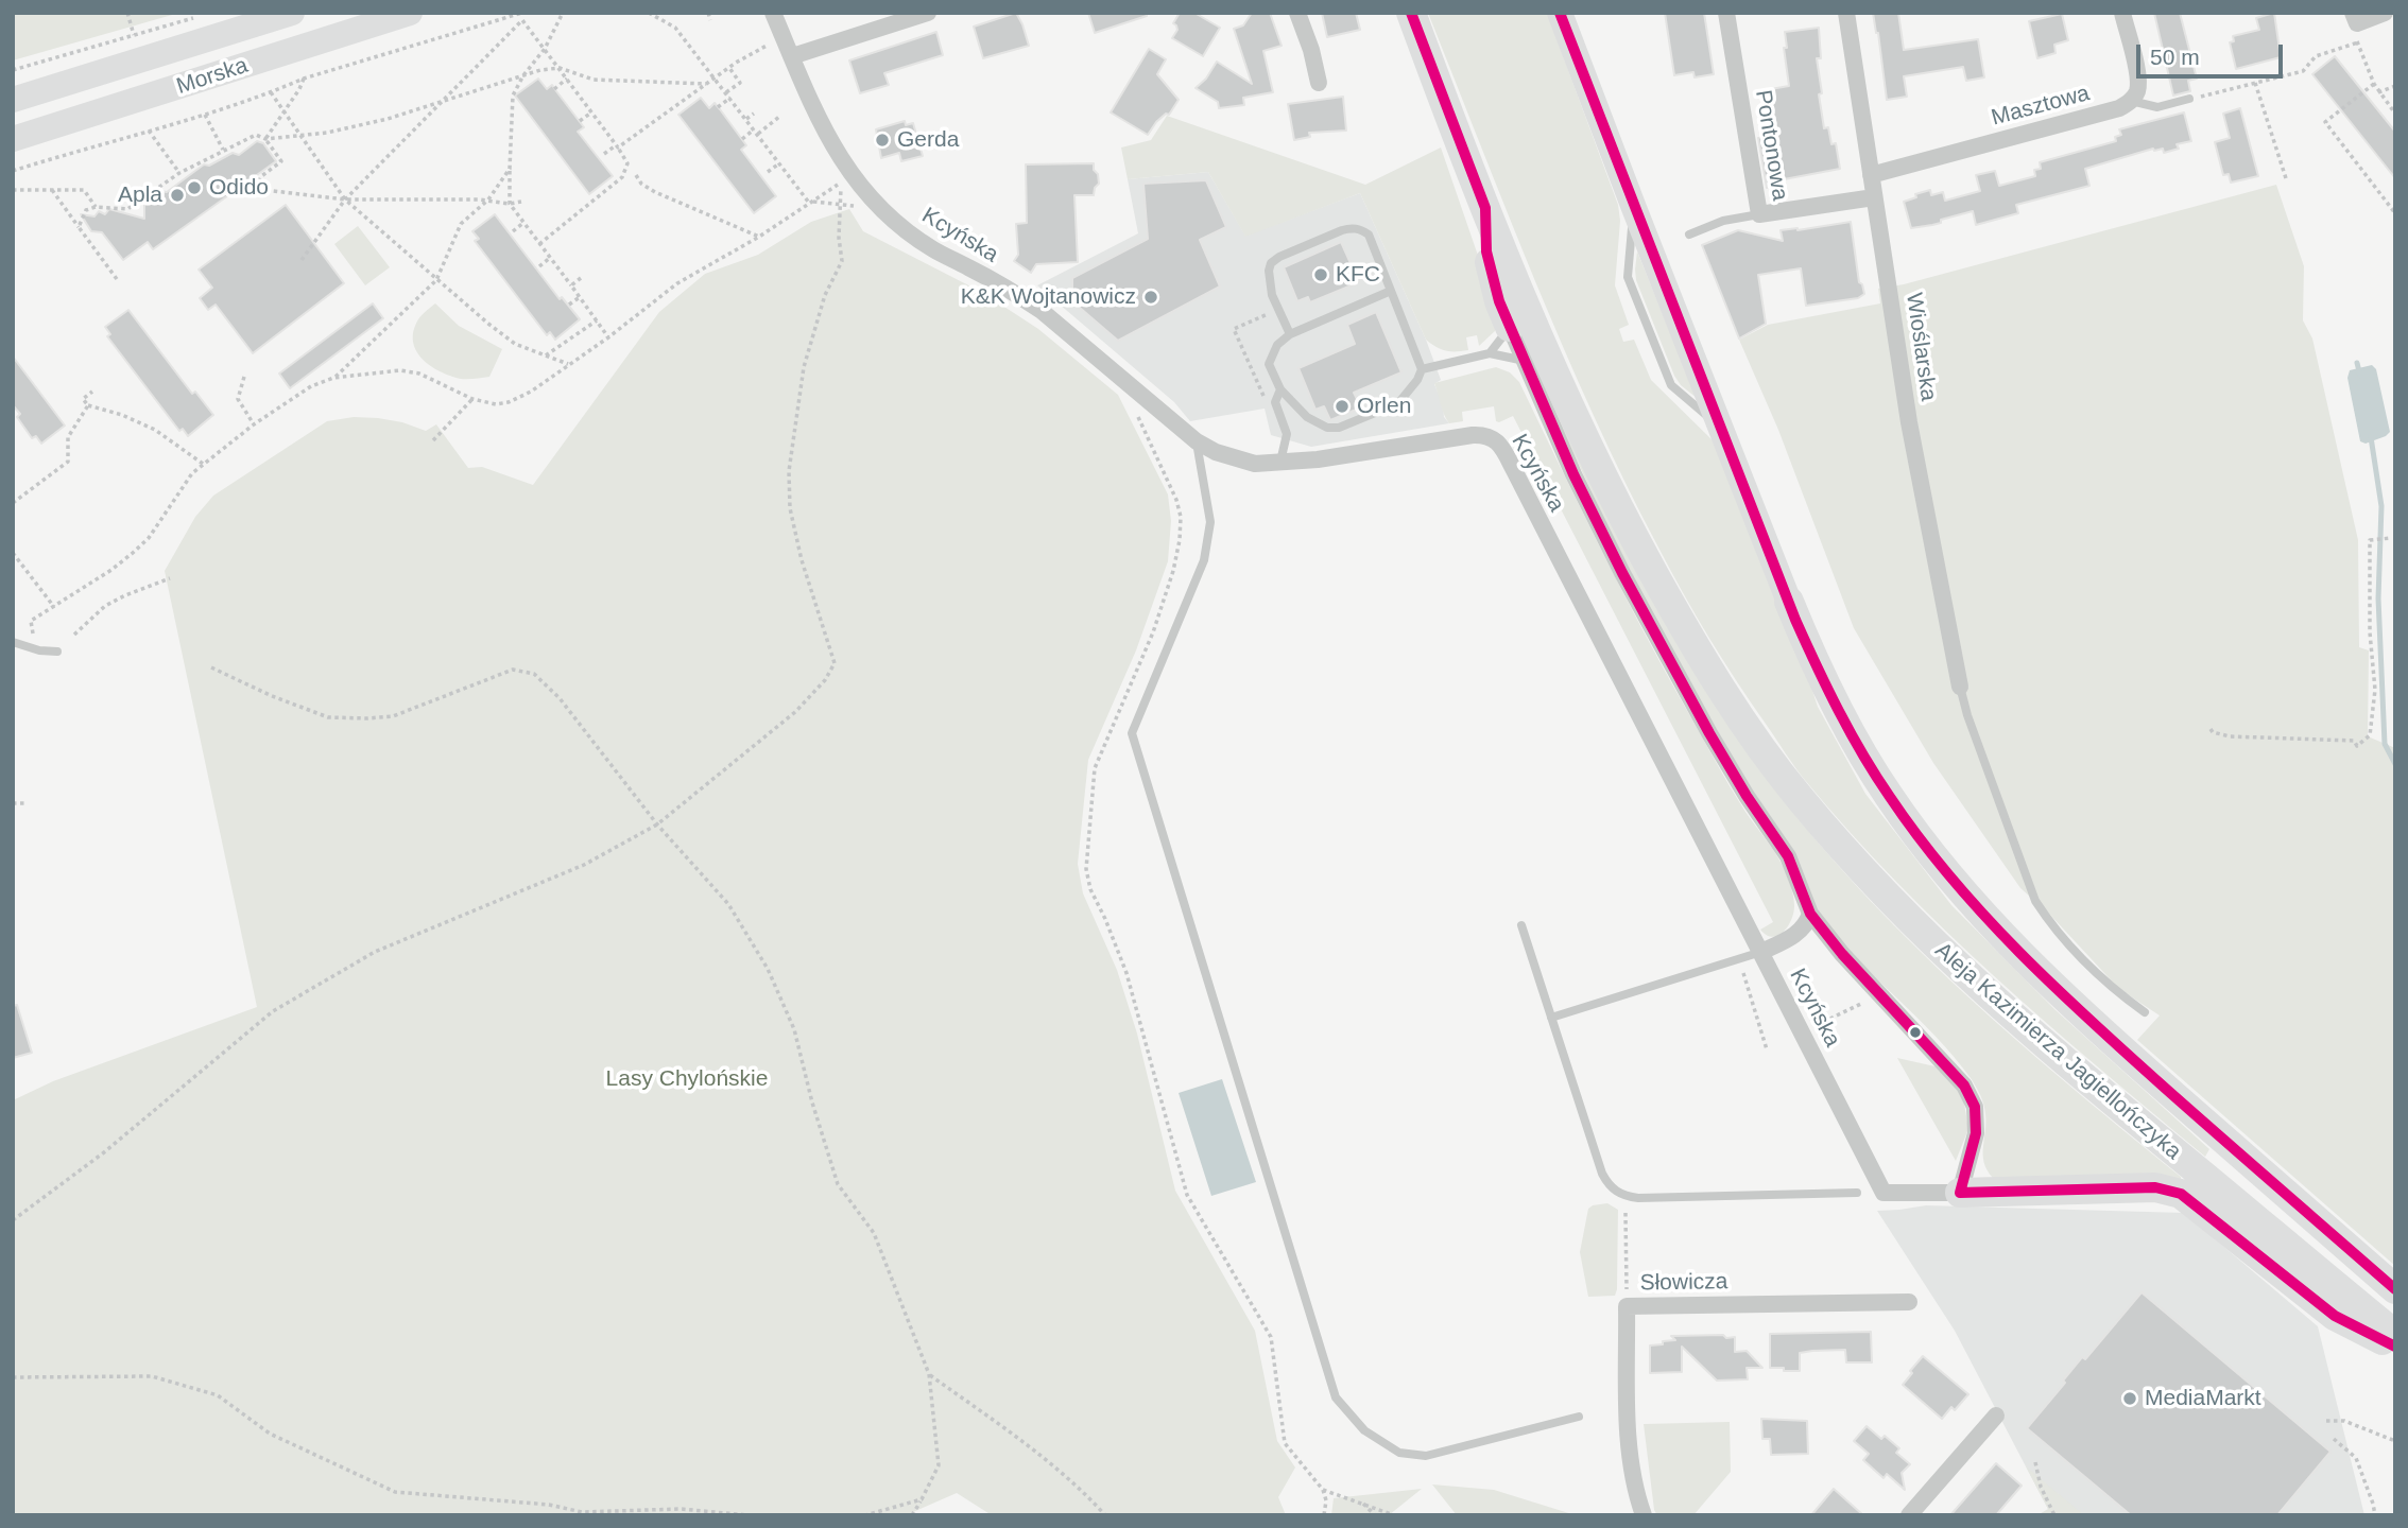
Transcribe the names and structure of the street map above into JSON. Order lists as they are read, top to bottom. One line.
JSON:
{"streets":{"highway":["Aleja Kazimierza Jagiellończyka"],"main road":["Morska"],"street":["Masztowa","Pontonowa","Kcyńska","Wioślarska","Słowicza"]},"crossings":[["Masztowa","Wioślarska"],["Pontonowa","Wioślarska"]],"parks":["Lasy Chylońskie"],"places":["Gerda","Odido","Apla","KFC","K&K Wojtanowicz","Orlen","MediaMarkt"],"scale_bar":"50 m"}
